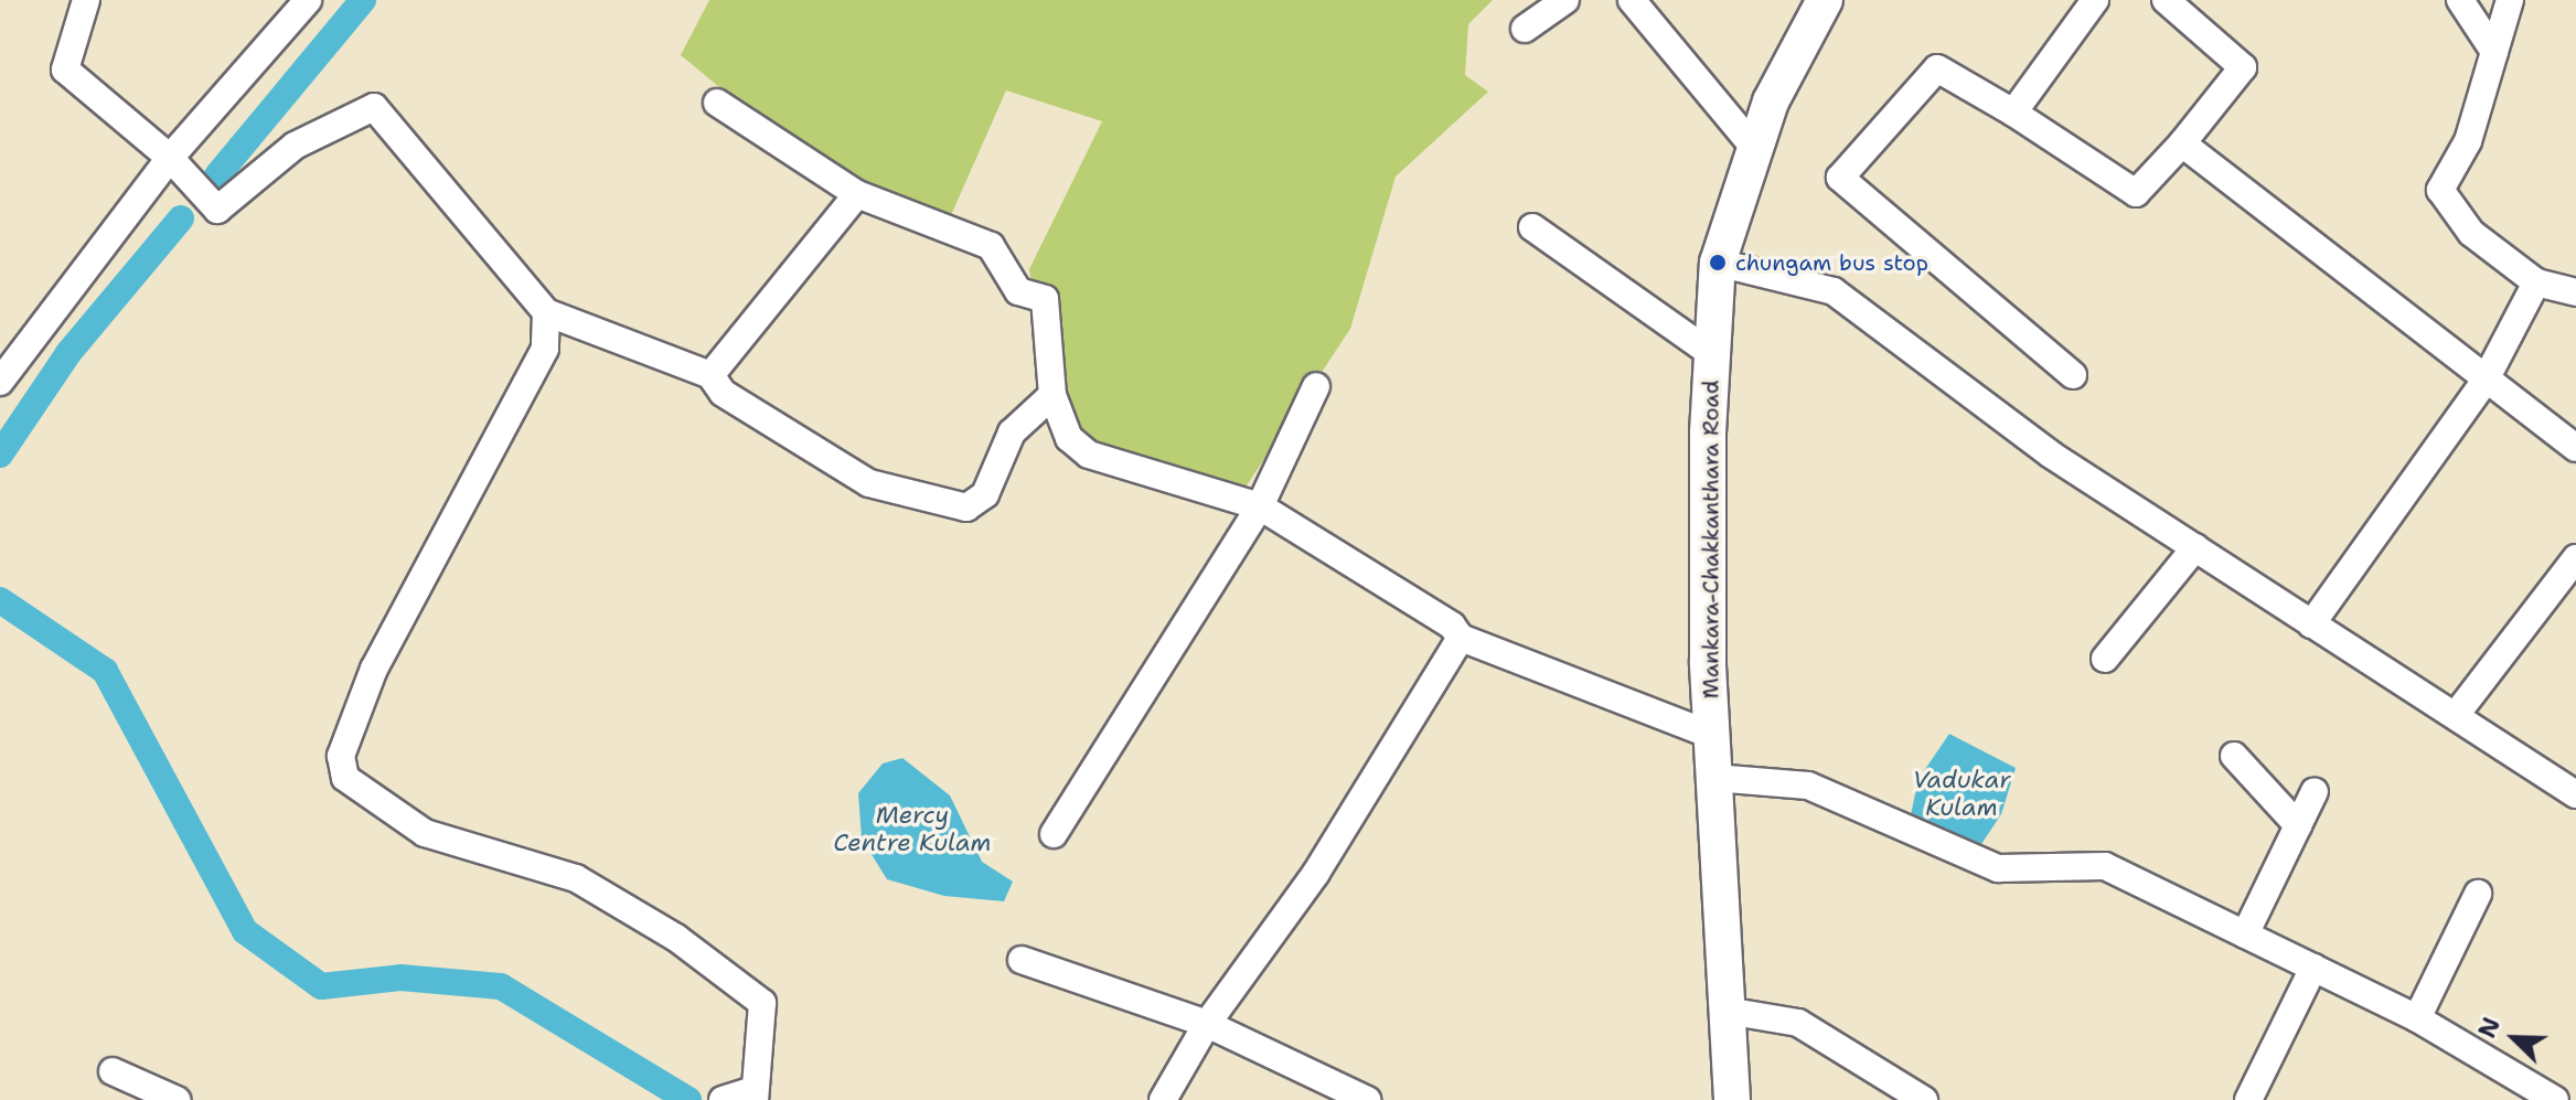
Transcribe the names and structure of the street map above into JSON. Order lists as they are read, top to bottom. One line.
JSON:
{"streets":{"main road":["Mankara-Chakkanthara Road"]},"water":["Vadukar Kulam","Mercy Centre Kulam"],"places":["chungam bus stop"],"north":"top left"}
